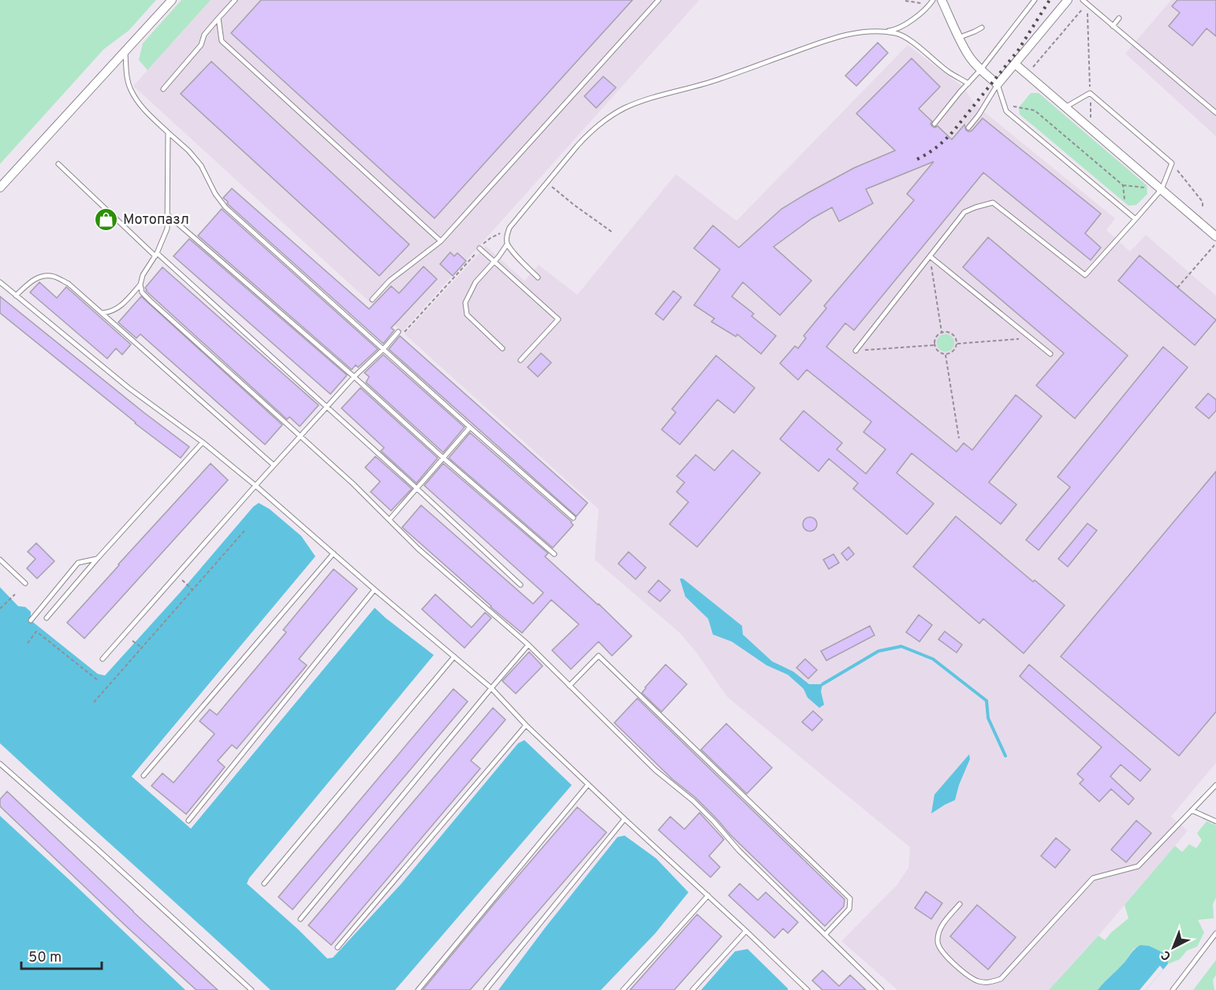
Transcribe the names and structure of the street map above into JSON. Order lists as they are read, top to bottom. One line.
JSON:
{"places":{"shop":["Мотопазл"]},"scale_bar":"50 m","north":"bottom left"}
